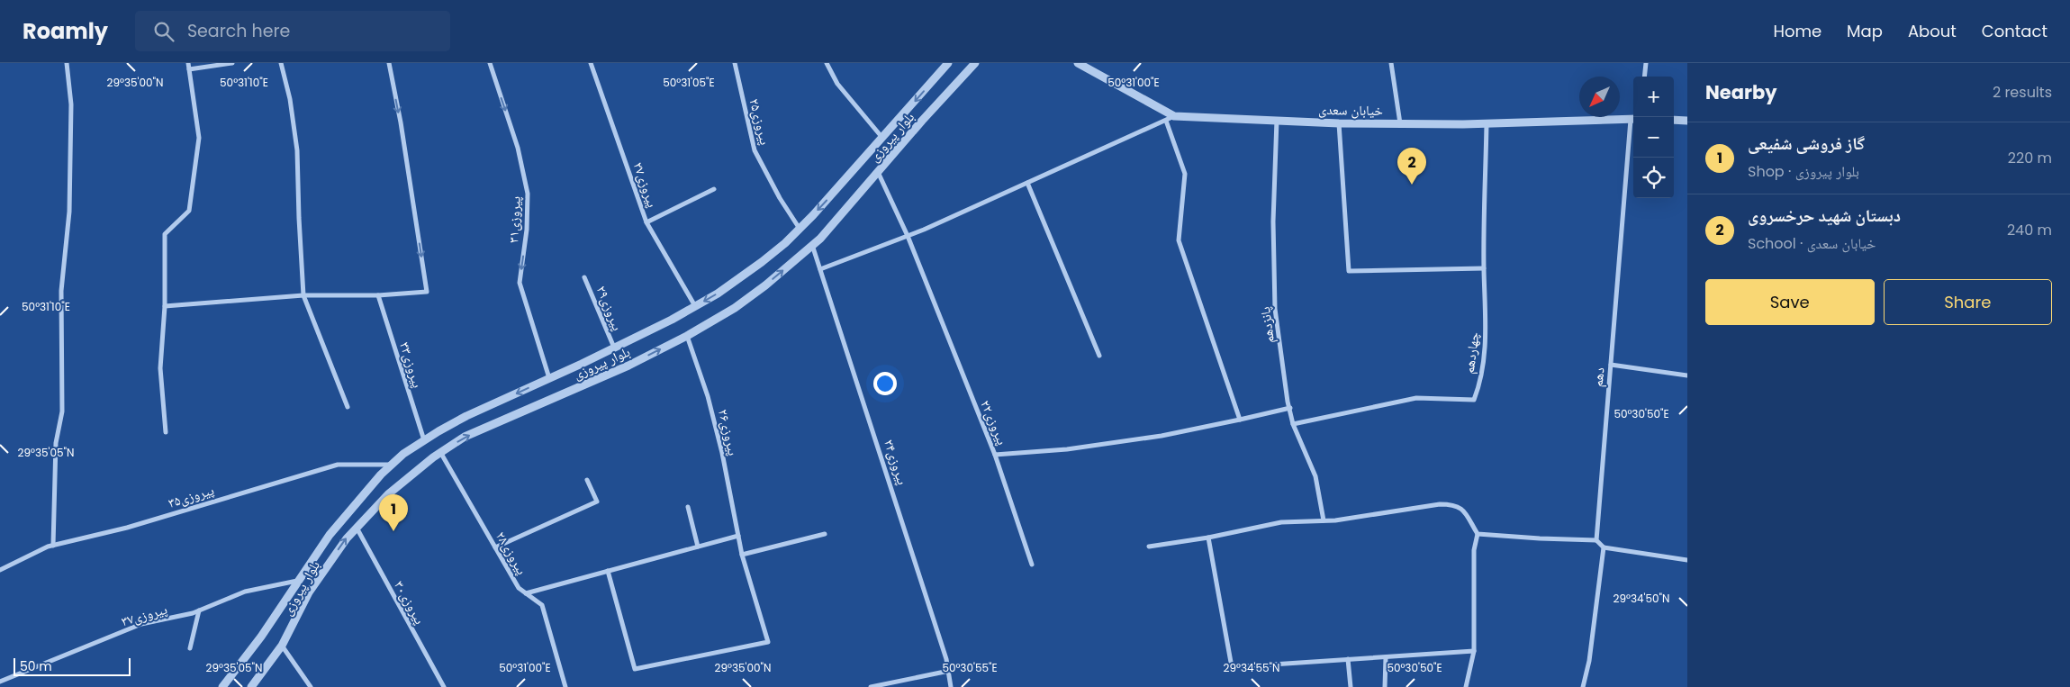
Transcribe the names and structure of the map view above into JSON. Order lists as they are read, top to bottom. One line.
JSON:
{"streets":{"street":["خیابان سعدی","پیروزی۲۵","بلوار پیروزی","پیروزی۲۷","پیروزی۳۱","پیروزی۲۹","پانزدهم","چهاردهم","پیروزی۳۳","دهم","پیروزی۲۲","پیروزی۲۶","پیروزی۲۴","پیروزی۳۵","پیروزی۲۸","پیروزی۳۰","پیروزی۳۷"]},"crossings":[["خیابان سعدی","پانزدهم"],["خیابان سعدی","چهاردهم"],["خیابان سعدی","دهم"],["پیروزی۲۵","بلوار پیروزی"],["بلوار پیروزی","پیروزی۲۷"],["بلوار پیروزی","پیروزی۳۱"],["بلوار پیروزی","پیروزی۲۹"],["بلوار پیروزی","پیروزی۳۳"],["بلوار پیروزی","پیروزی۲۲"],["بلوار پیروزی","پیروزی۲۶"],["بلوار پیروزی","پیروزی۲۴"],["بلوار پیروزی","پیروزی۳۵"],["بلوار پیروزی","پیروزی۲۸"],["بلوار پیروزی","پیروزی۳۰"],["بلوار پیروزی","پیروزی۳۷"],["پانزدهم","چهاردهم"],["پانزدهم","پیروزی۲۲"]],"one_way":["پیروزی۳۱"],"scale_bar":"50 m","north":"bottom left","page":{"header":"Roamly","search":"Search here","nav":["Home","Map","About","Contact"],"heading":["Nearby","2 results"],"map_buttons":["+","−"],"list":[{"mark":"1","name":"گاز فروشی شفیعی","note":"Shop · بلوار پیروزی","value":"220 m"},{"mark":"2","name":"دبستان شهید حرخسروی","note":"School · خیابان سعدی","value":"240 m"}],"pins":["2","1"],"buttons":["Save","Share"],"scale":"50 m"},"coordinates":["29°35'00\"N","50°31'10\"E","50°31'05\"E","50°31'00\"E","50°30'50\"E","29°35'05\"N","29°34'50\"N","50°30'55\"E","29°34'55\"N"]}
